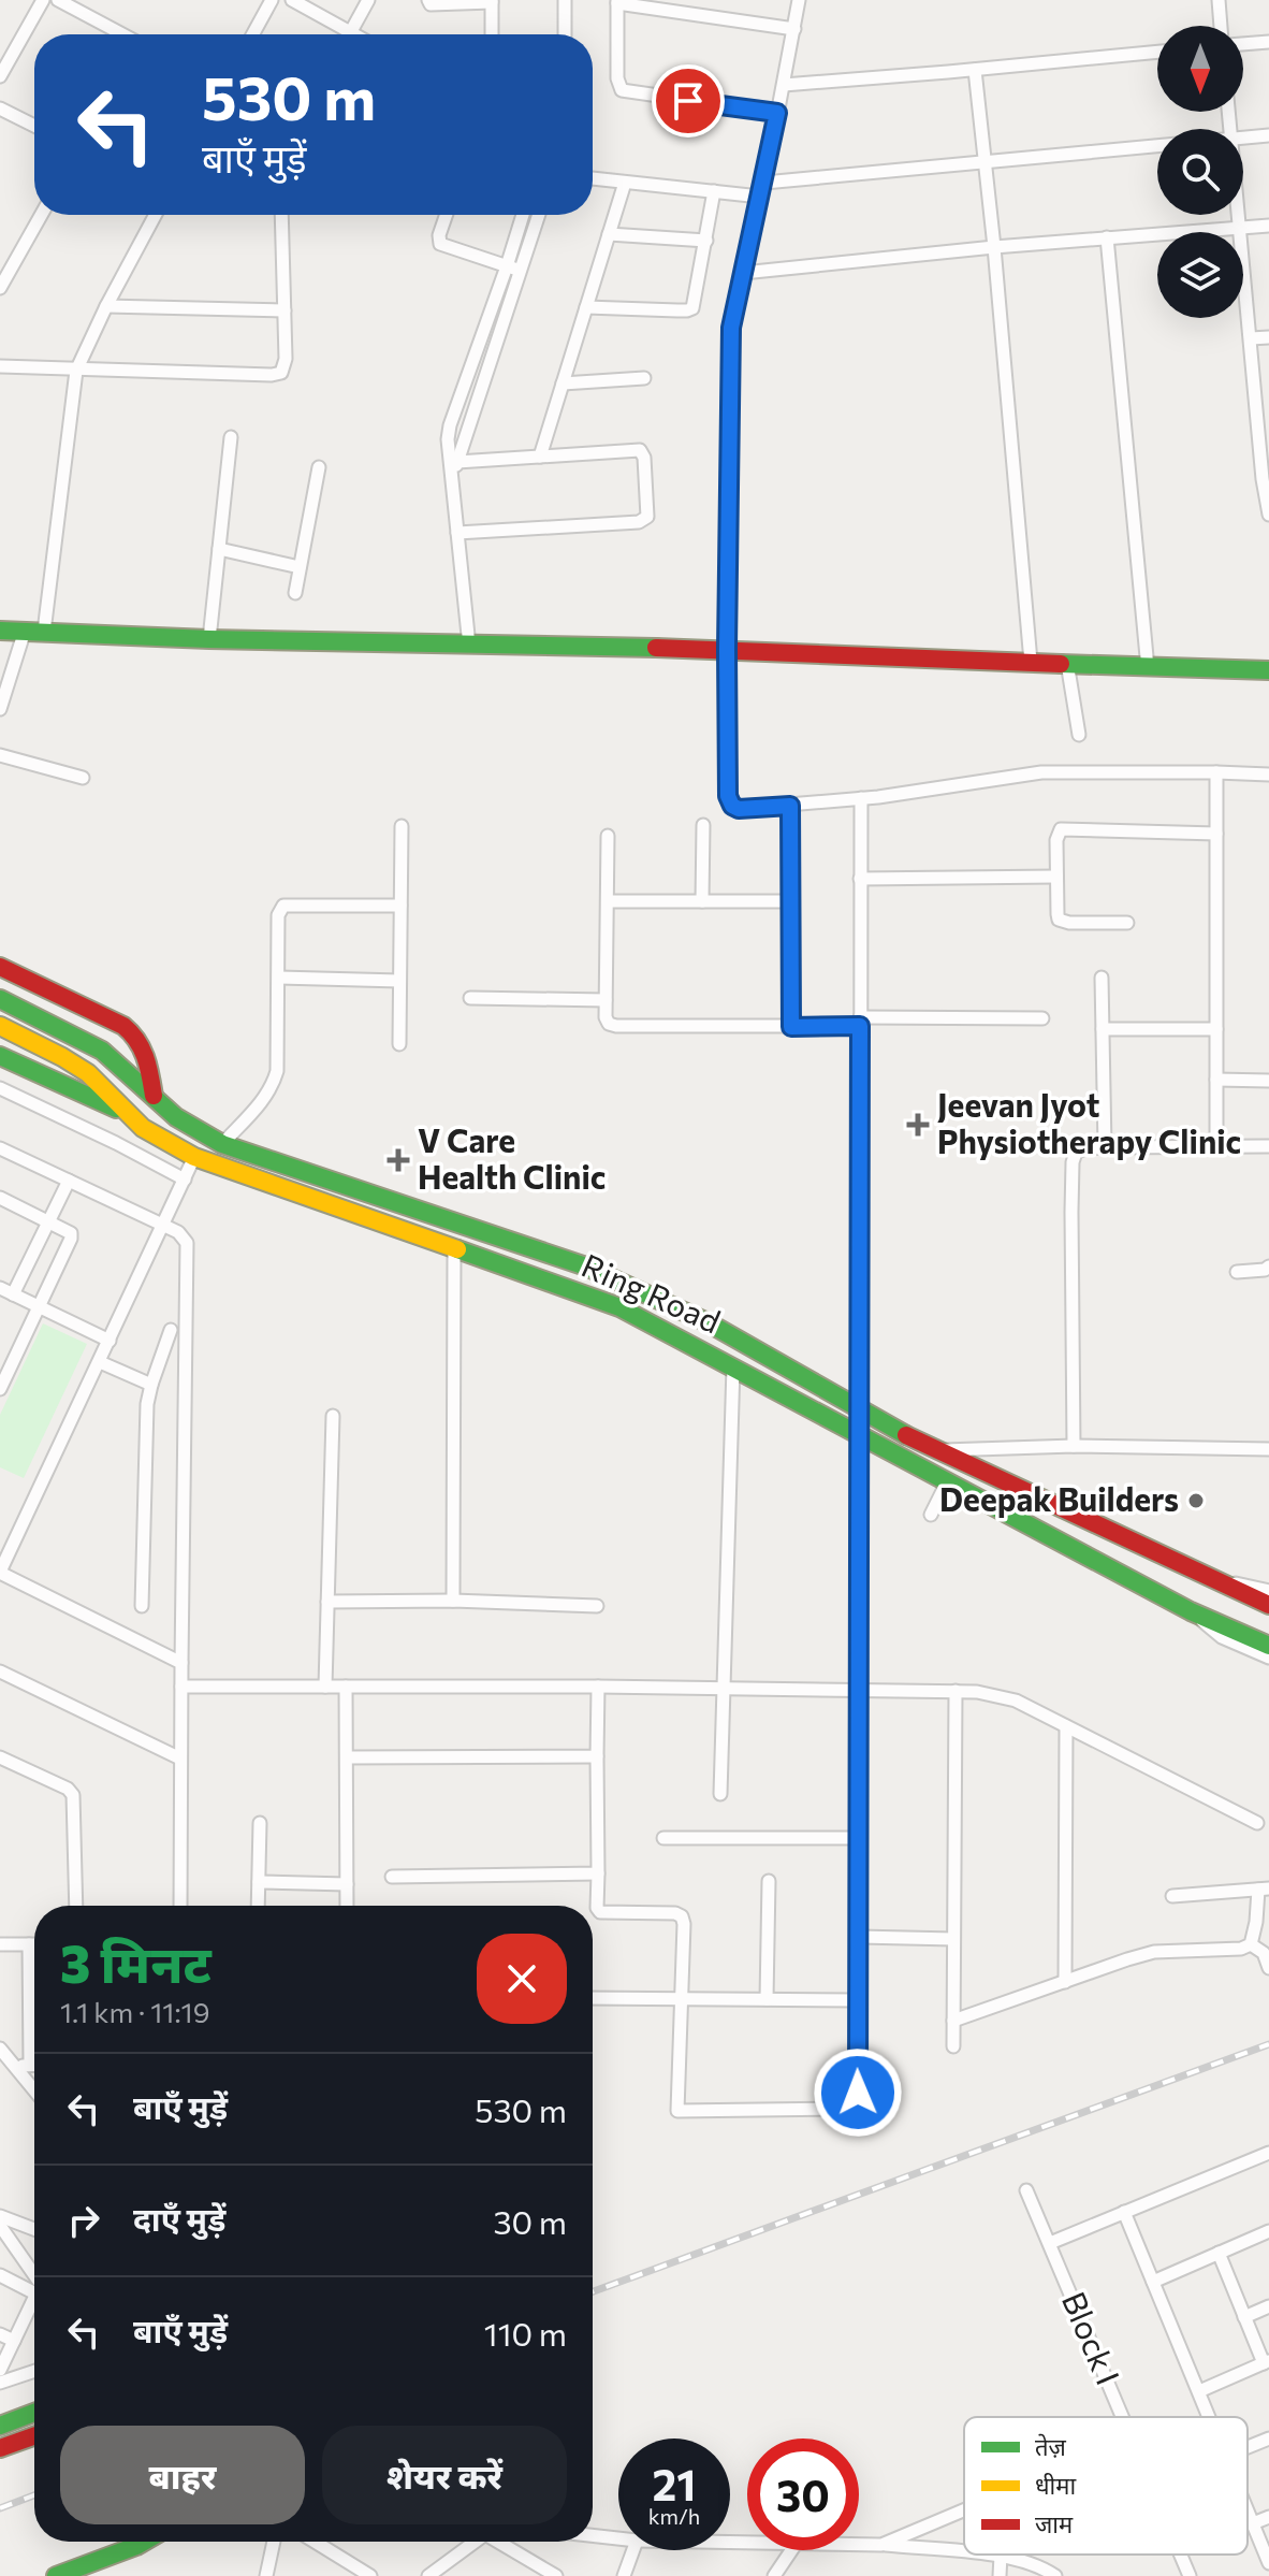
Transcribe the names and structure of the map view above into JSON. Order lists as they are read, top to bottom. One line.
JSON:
{"streets":{"street":["Ring Road","Block I"]},"places":{"health":["Jeevan Jyot Physiotherapy Clinic","V Care Health Clinic"],"other":["Deepak Builders"]},"legend":["तेज़","धीमा","जाम"],"north":"bottom","page":{"turn":["530 m","बाएँ मुड़ें"],"heading":["3 मिनट","1.1 km · 11:19"],"list":[{"name":"बाएँ मुड़ें","value":"530 m"},{"name":"दाएँ मुड़ें","value":"30 m"},{"name":"बाएँ मुड़ें","value":"110 m"}],"buttons":["बाहर","शेयर करें"],"speed":"21 km/h","limit":"30"}}
